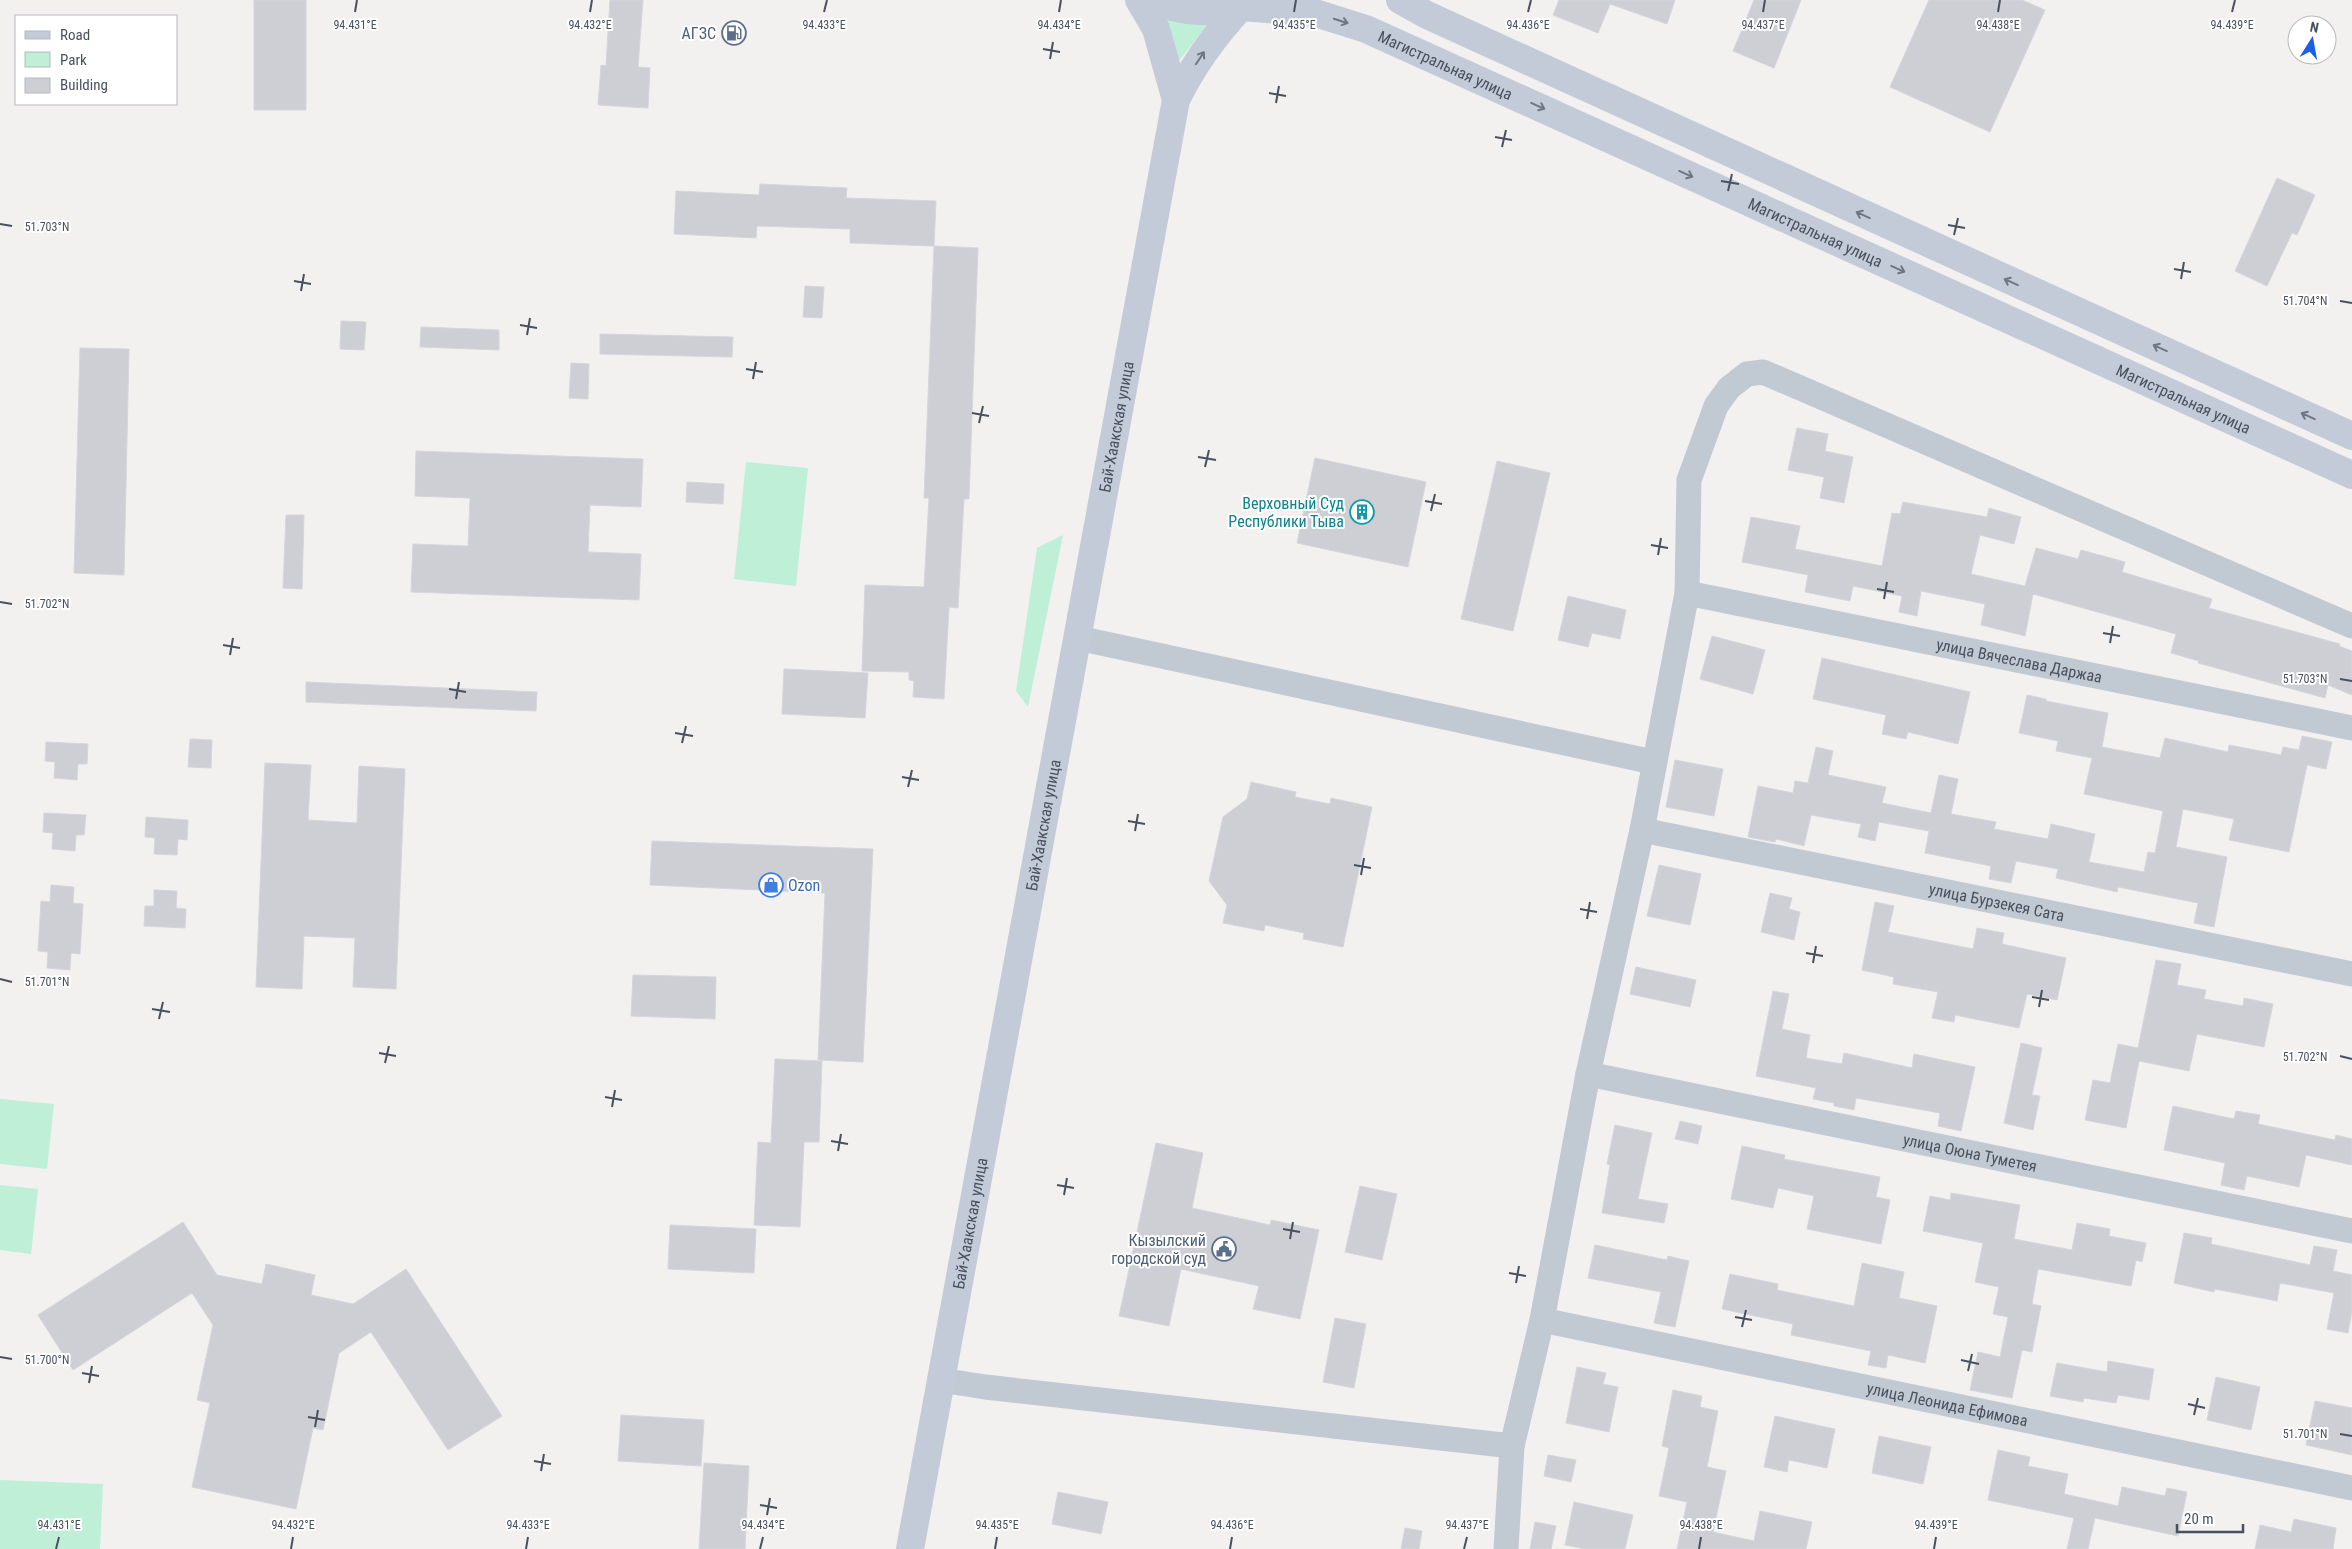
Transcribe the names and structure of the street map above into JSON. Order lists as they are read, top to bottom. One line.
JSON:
{"streets":{"main road":["Магистральная улица","Бай-Хаакская улица"],"street":["улица Вячеслава Даржаа","улица Бурзекея Сата","улица Оюна Туметея","улица Леонида Ефимова"]},"crossings":[["Магистральная улица","Бай-Хаакская улица"]],"places":{"fuel station":["АГЗС"],"building":["Верховный Суд Республики Тыва"],"shop":["Ozon"],"public building":["Кызылский городской суд"]},"legend":["Road","Park","Building"],"scale_bar":"20 m","north":"top","coordinates":["94.431°E","94.432°E","94.433°E","94.434°E","94.435°E","94.436°E","94.437°E","94.438°E","94.439°E","51.703°N","51.704°N","51.702°N","51.701°N","51.700°N"]}
